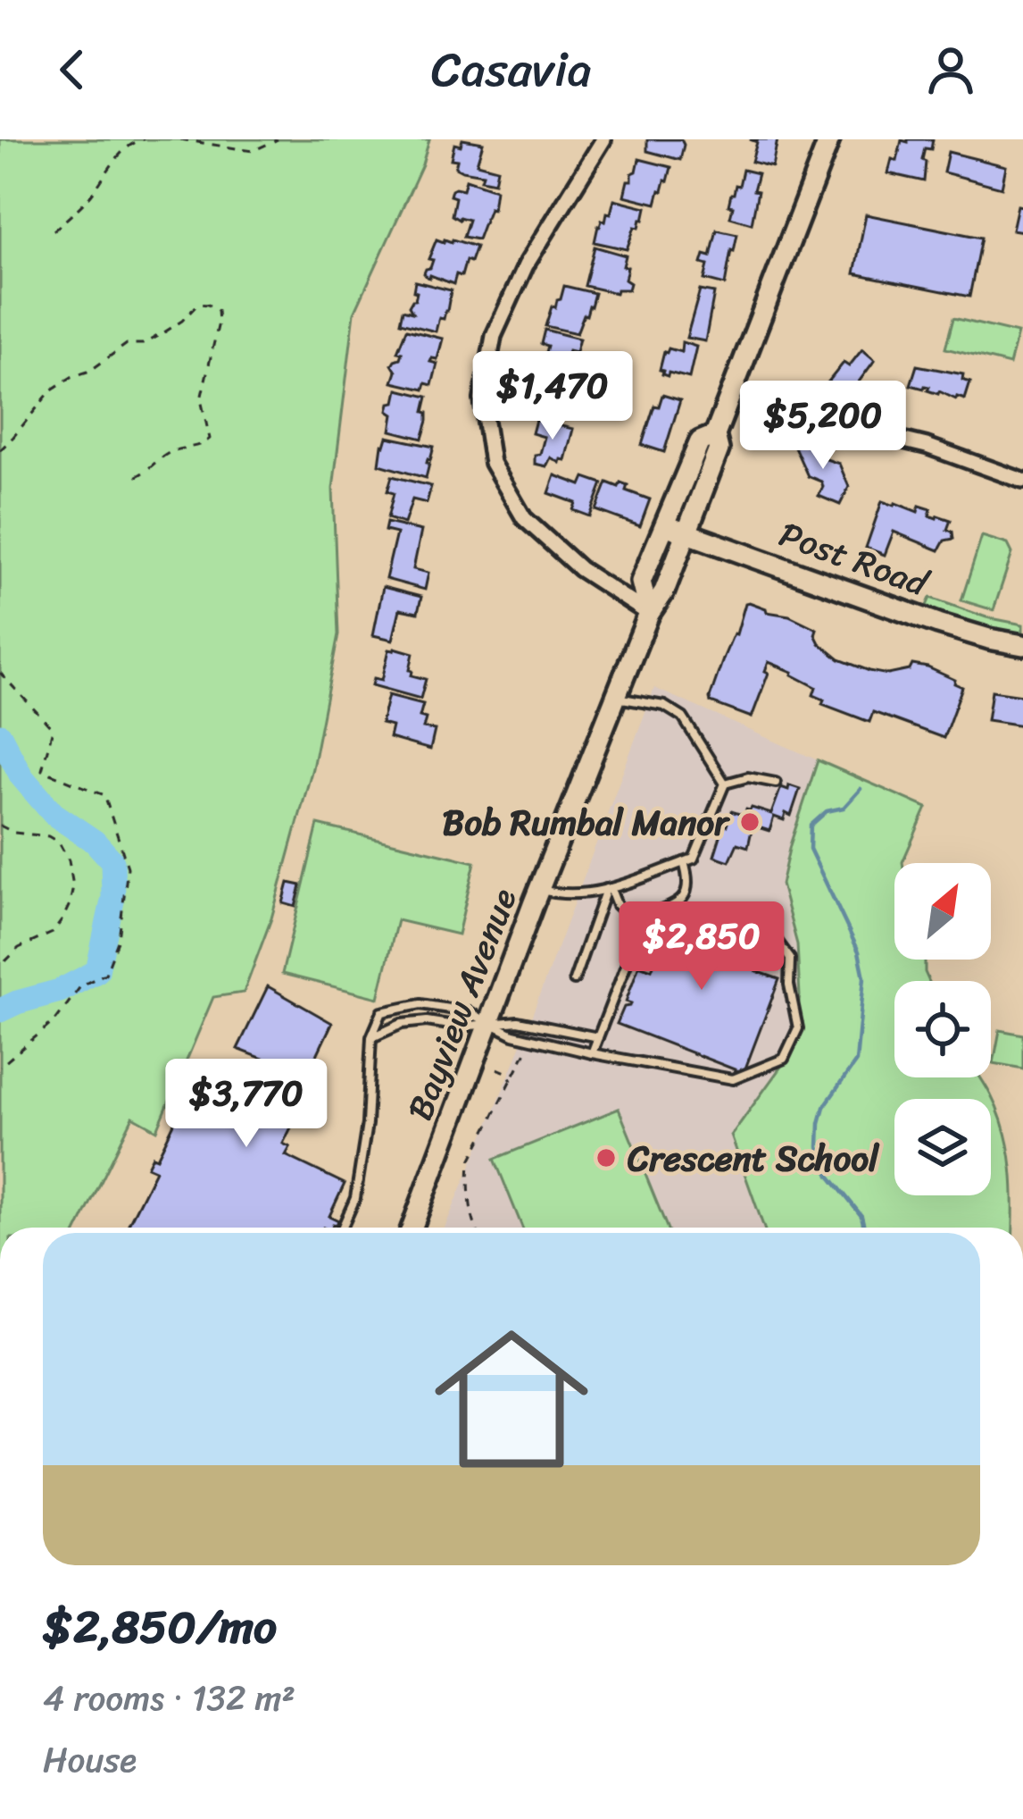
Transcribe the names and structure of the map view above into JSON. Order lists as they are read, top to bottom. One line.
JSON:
{"streets":{"main road":["Post Road","Bayview Avenue"]},"crossings":[["Post Road","Bayview Avenue"]],"places":["Bob Rumbal Manor","Crescent School"],"north":"top right","page":{"header":"Casavia","price":["$1,470","$5,200","$2,850","$3,770"],"list":[{"name":"$2,850/mo","note":"4 rooms · 132 m² · House"}]}}
